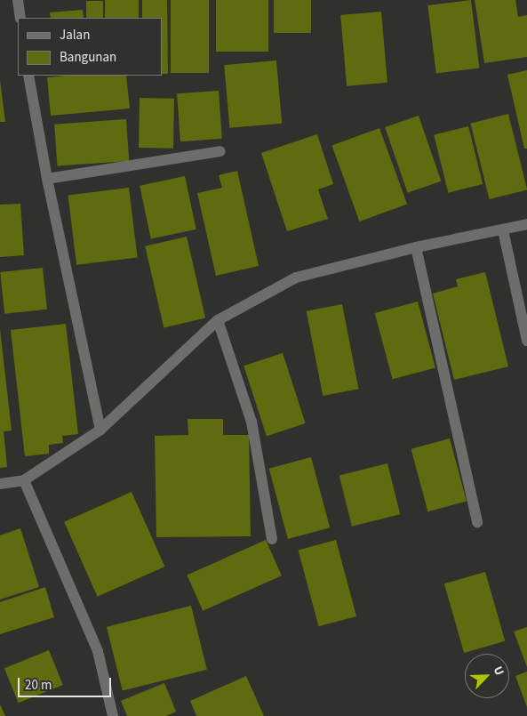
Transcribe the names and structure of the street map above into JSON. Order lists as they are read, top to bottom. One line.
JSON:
{"legend":["Jalan","Bangunan"],"scale_bar":"20 m","north":"top right"}
